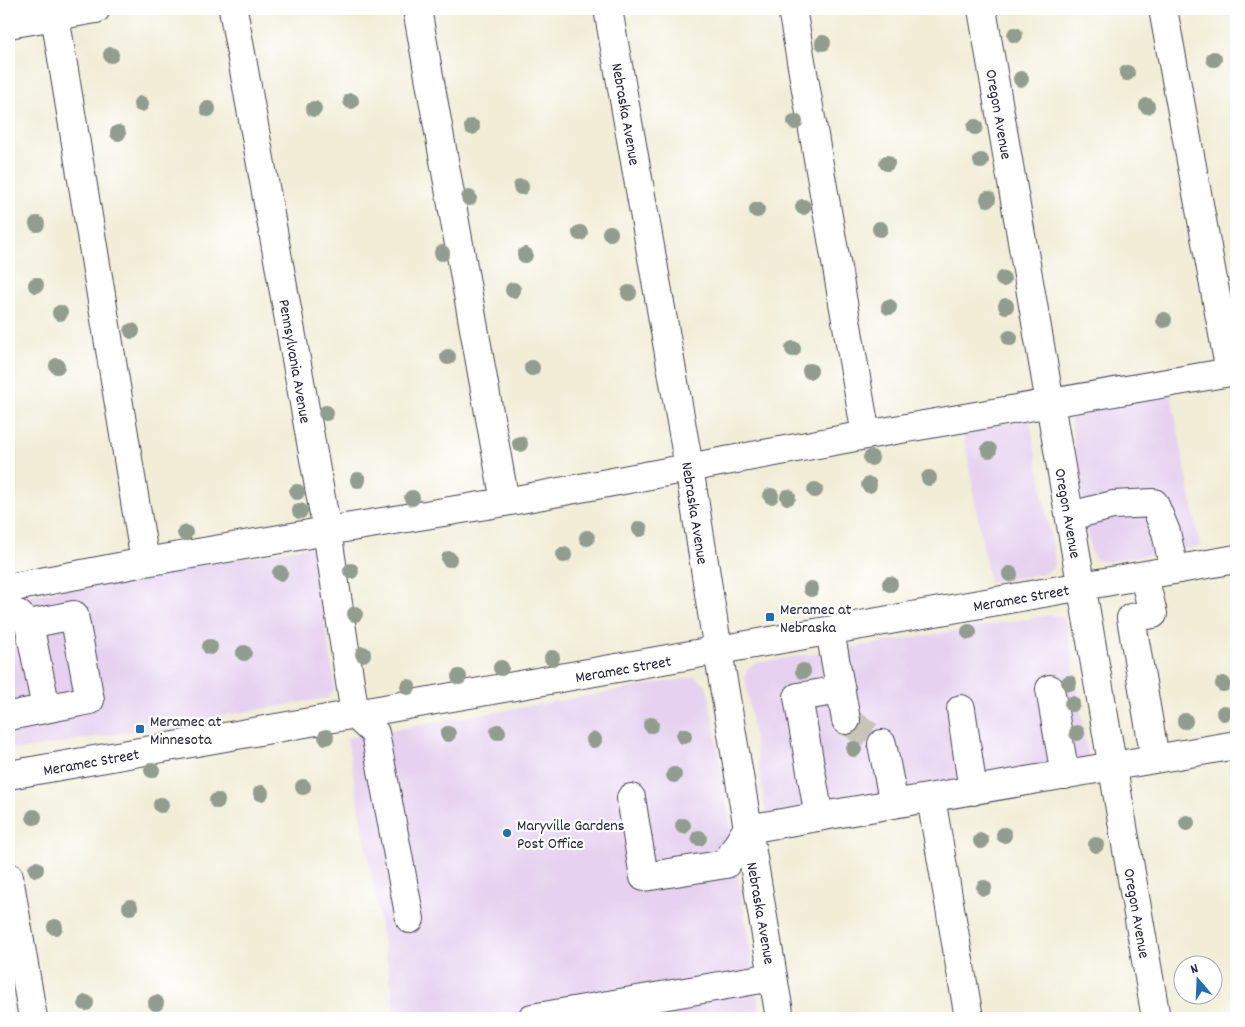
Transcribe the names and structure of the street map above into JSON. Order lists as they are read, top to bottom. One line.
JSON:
{"streets":{"street":["Nebraska Avenue","Oregon Avenue","Pennsylvania Avenue","Meramec Street"]},"crossings":[["Nebraska Avenue","Meramec Street"],["Oregon Avenue","Meramec Street"],["Pennsylvania Avenue","Meramec Street"]],"places":{"transit":["Meramec at Nebraska","Meramec at Minnesota"],"other":["Maryville Gardens Post Office"]},"north":"top"}
